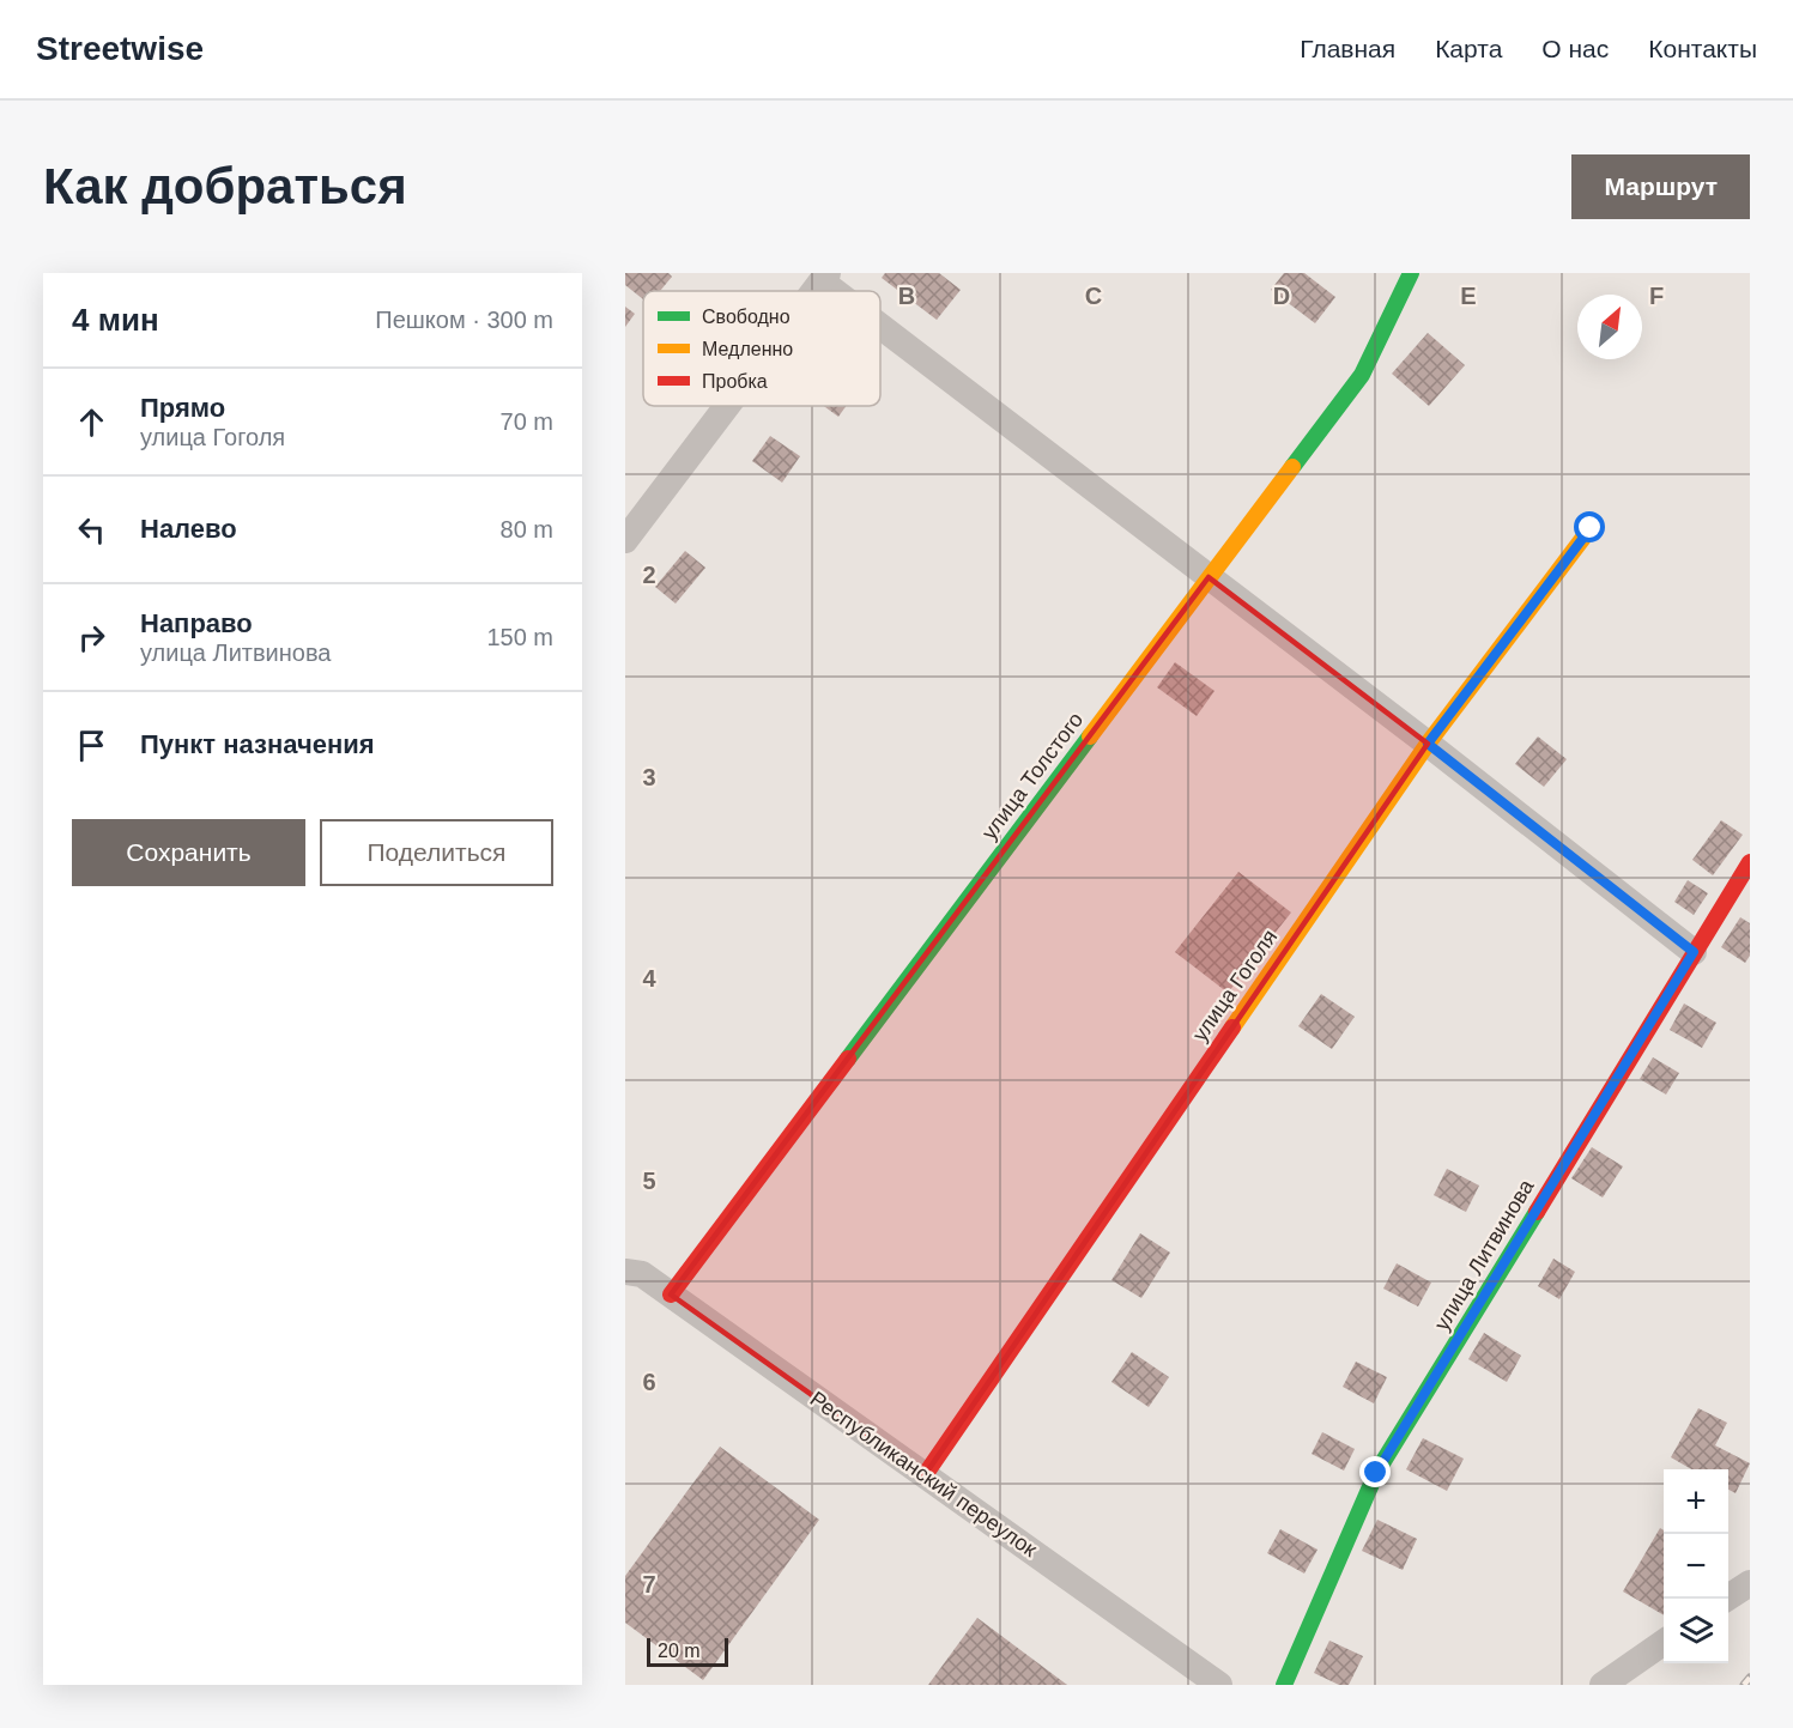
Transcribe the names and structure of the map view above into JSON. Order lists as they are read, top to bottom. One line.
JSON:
{"streets":{"street":["улица Толстого","улица Гоголя","улица Литвинова","Республиканский переулок"]},"crossings":[["улица Толстого","Республиканский переулок"],["улица Гоголя","Республиканский переулок"]],"legend":["Свободно","Медленно","Пробка"],"scale_bar":"20 m","north":"top right","page":{"header":"Streetwise","nav":["Главная","Карта","О нас","Контакты"],"buttons":["Маршрут",["Сохранить","Поделиться"]],"title":"Как добраться","heading":["4 мин","Пешком · 300 m"],"list":[["Прямо","улица Гоголя","70 m"],["Налево","80 m"],["Направо","улица Литвинова","150 m"],"Пункт назначения"],"map_buttons":["+","−"],"scale":"20 m"},"grid":{"columns":["B","C","D","E","F"],"rows":["2","3","4","5","6","7"]}}
